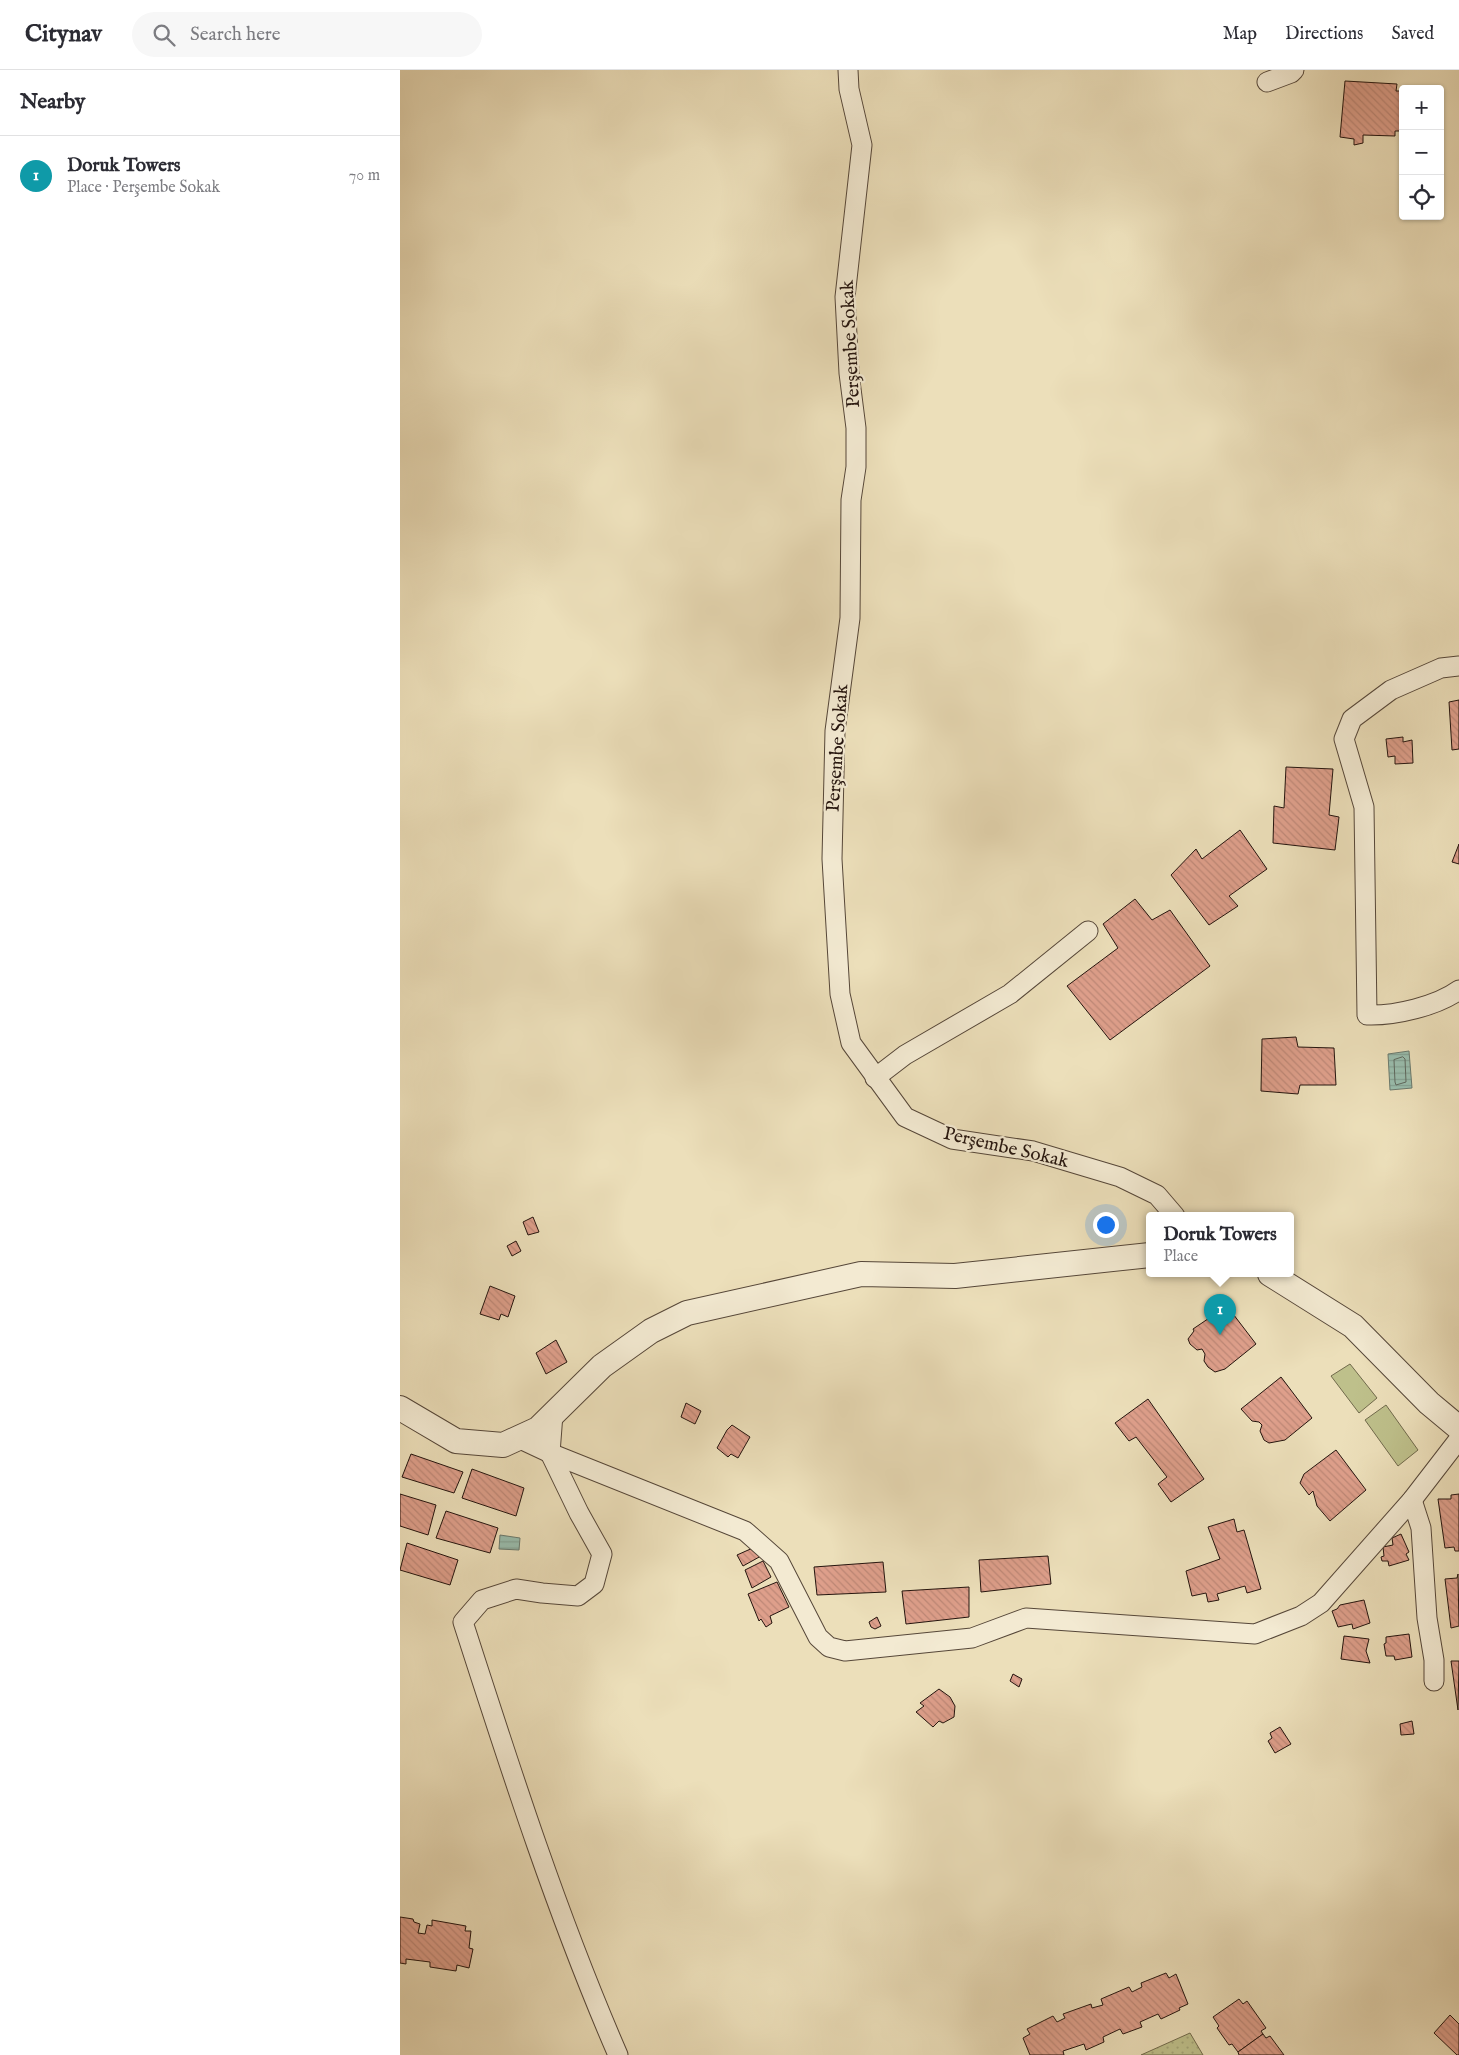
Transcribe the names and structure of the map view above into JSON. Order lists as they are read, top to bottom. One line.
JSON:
{"streets":{"street":["Perşembe Sokak"]},"page":{"header":"Citynav","search":"Search here","nav":["Map","Directions","Saved"],"heading":"Nearby","map_buttons":["+","−"],"list":[{"mark":"1","name":"Doruk Towers","note":"Place · Perşembe Sokak","value":"70 m"}],"popup":["Doruk Towers","Place"],"pins":"1"}}
